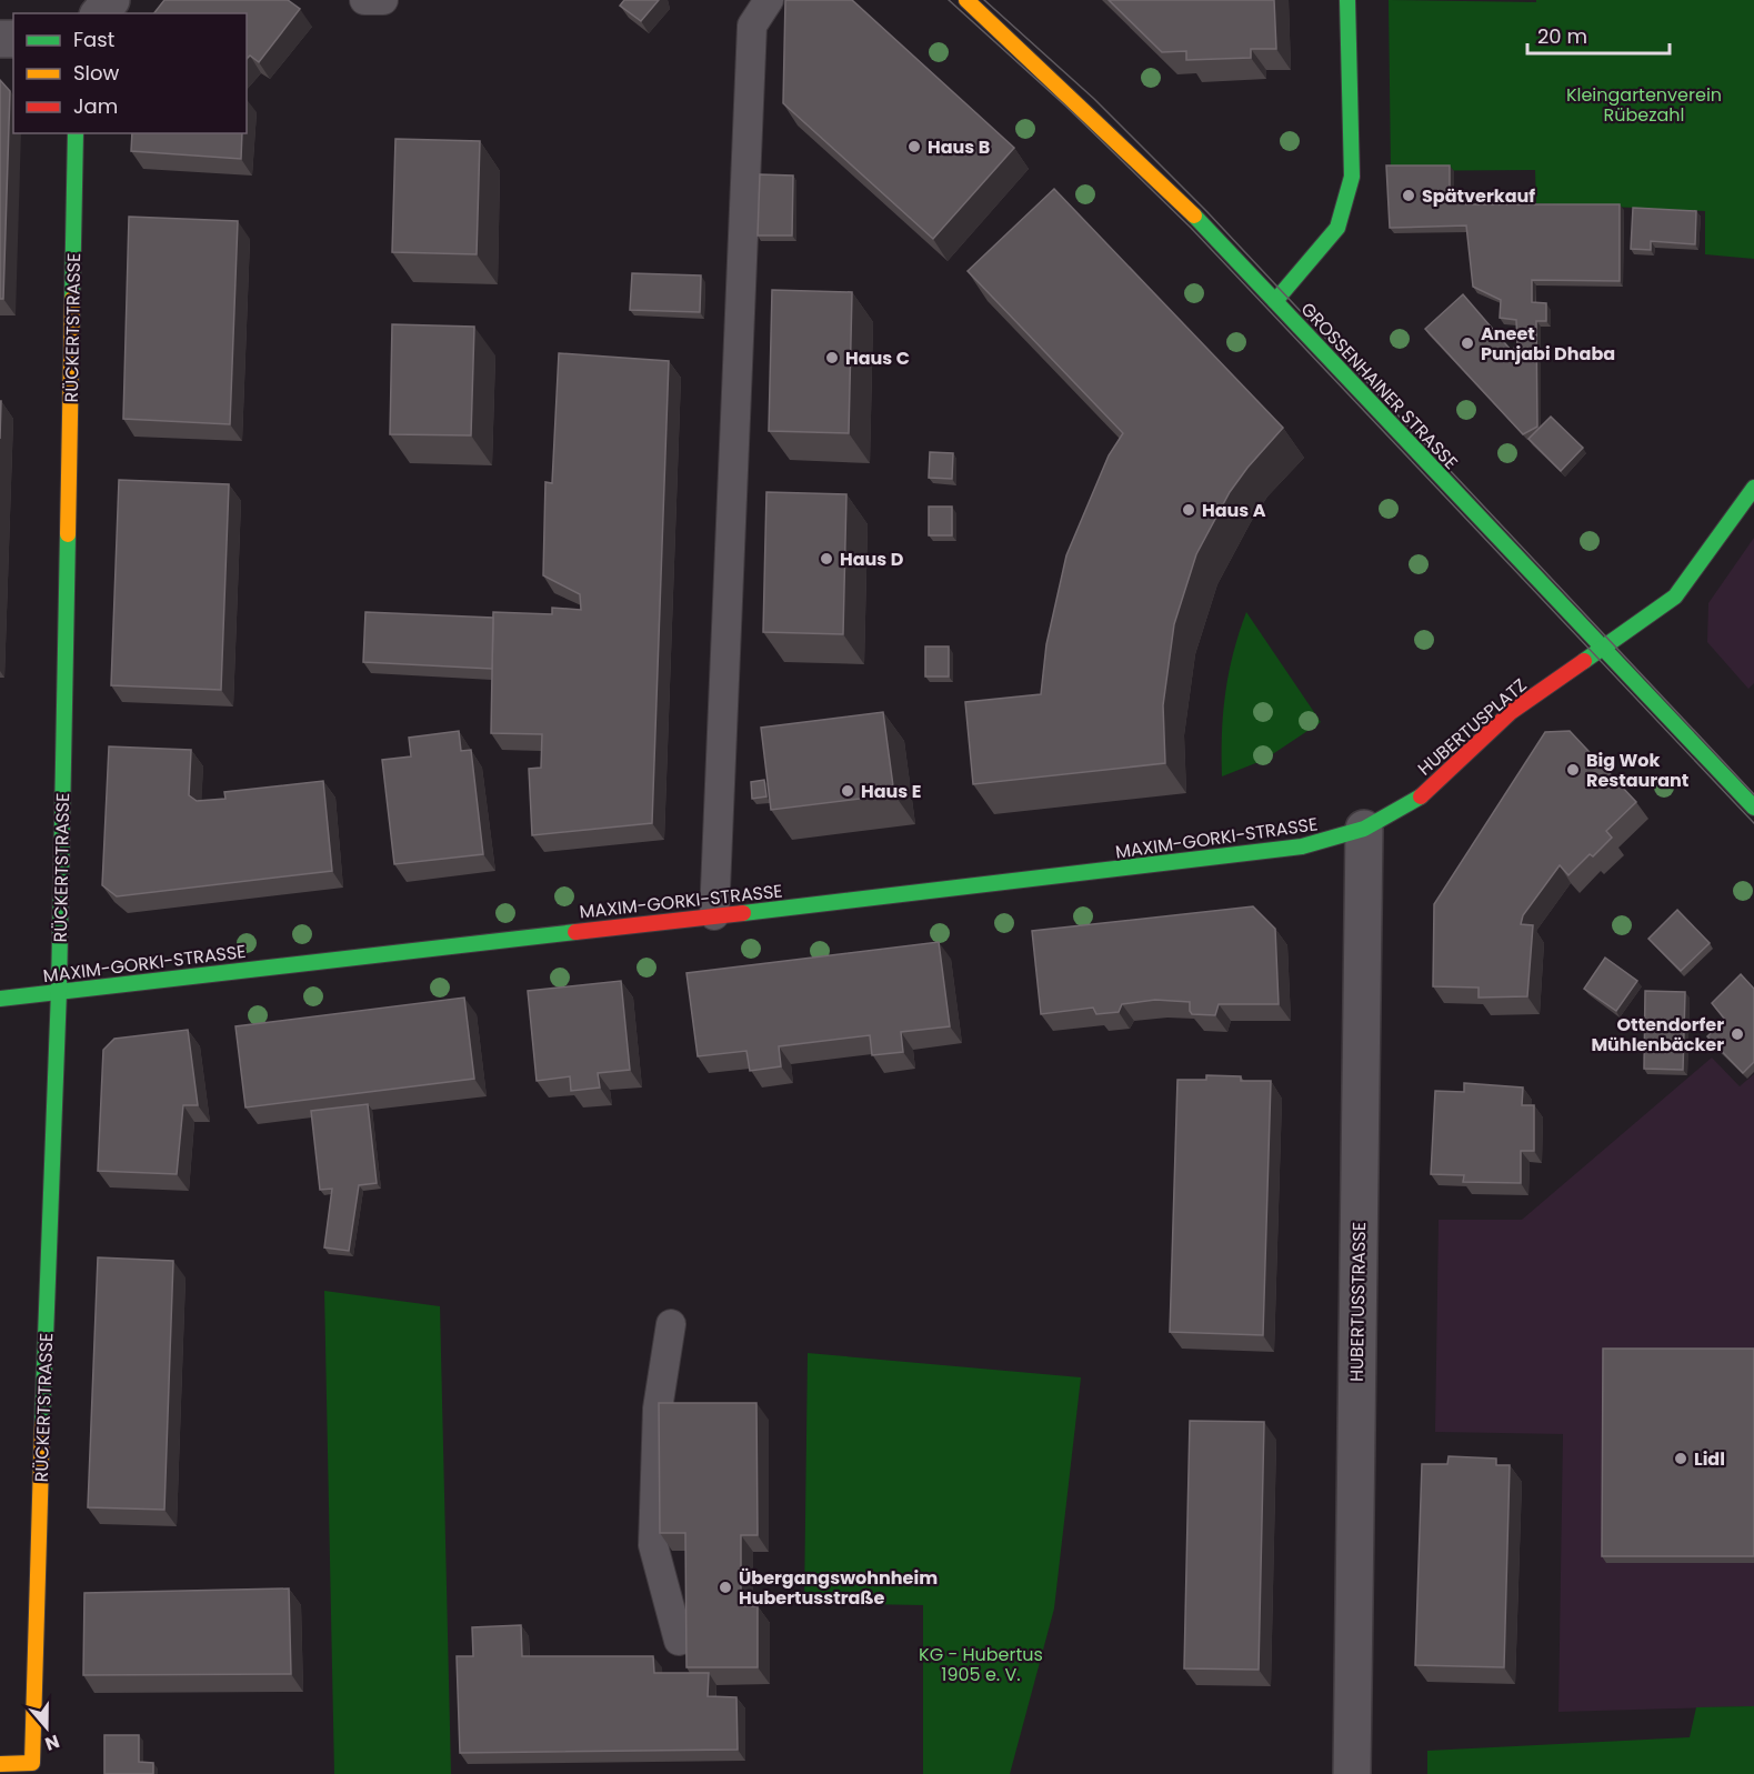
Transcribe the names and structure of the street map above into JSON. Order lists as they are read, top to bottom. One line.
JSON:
{"streets":{"street":["RÜCKERTSTRASSE","GROSSENHAINER STRASSE","HUBERTUSPLATZ","MAXIM-GORKI-STRASSE","HUBERTUSSTRASSE"]},"crossings":[["RÜCKERTSTRASSE","MAXIM-GORKI-STRASSE"],["GROSSENHAINER STRASSE","HUBERTUSPLATZ"],["HUBERTUSPLATZ","MAXIM-GORKI-STRASSE"],["HUBERTUSPLATZ","HUBERTUSSTRASSE"],["MAXIM-GORKI-STRASSE","HUBERTUSSTRASSE"]],"parks":["Kleingartenverein Rübezahl","KG - Hubertus 1905 e. V."],"places":["Haus B","Spätverkauf","Aneet Punjabi Dhaba","Haus C","Haus A","Haus D","Big Wok Restaurant","Haus E","Ottendorfer Mühlenbäcker","Lidl","Übergangswohnheim Hubertusstraße"],"legend":["Fast","Slow","Jam"],"scale_bar":"20 m","north":"bottom"}
